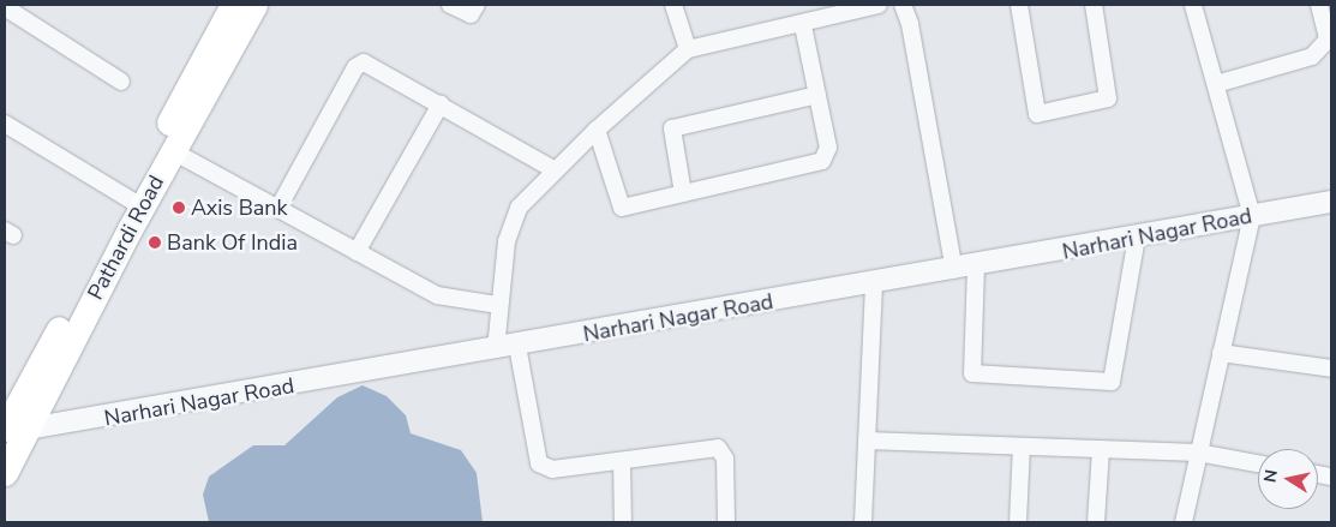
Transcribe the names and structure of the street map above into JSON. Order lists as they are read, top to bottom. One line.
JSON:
{"streets":{"main road":["Pathardi Road"],"street":["Narhari Nagar Road"]},"places":["Axis Bank","Bank Of India"],"north":"left"}
